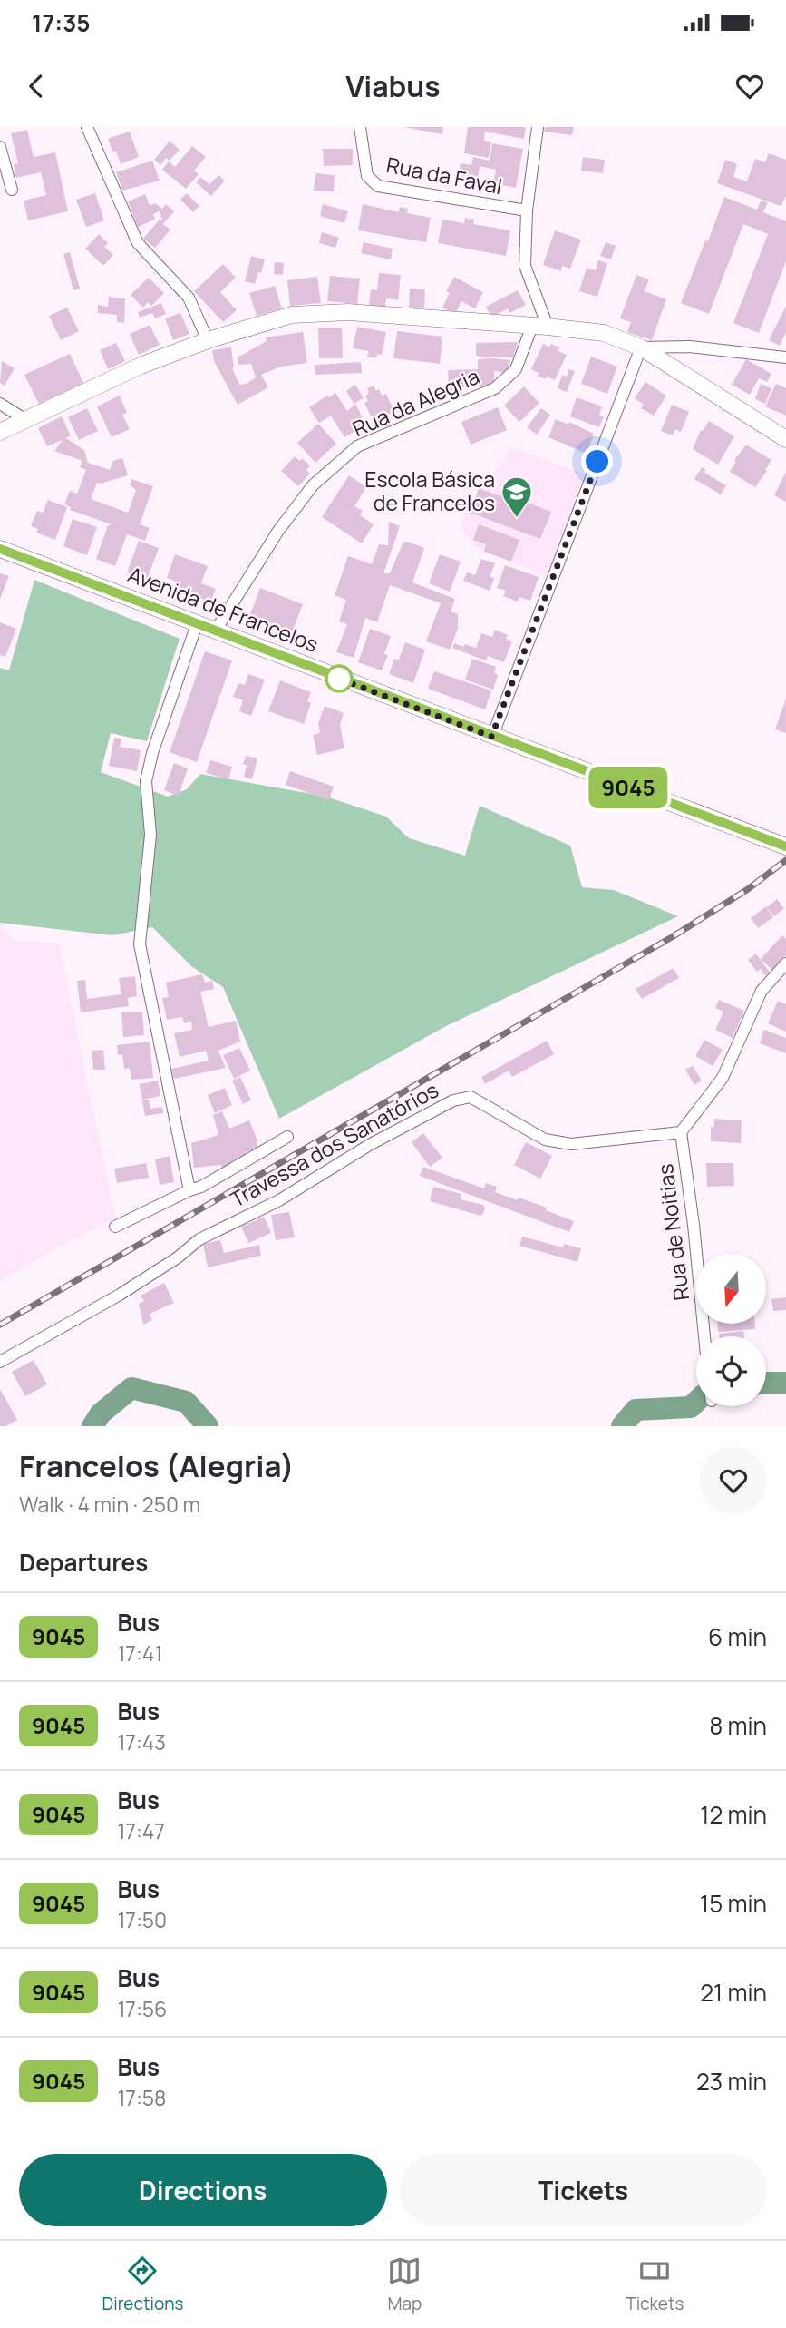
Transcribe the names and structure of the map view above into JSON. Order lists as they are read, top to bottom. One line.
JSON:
{"streets":{"main road":["Avenida de Francelos"],"street":["Rua da Faval","Rua da Alegria","Travessa dos Sanatórios","Rua de Noitias"]},"crossings":[["Rua da Alegria","Avenida de Francelos"],["Travessa dos Sanatórios","Rua de Noitias"]],"places":{"school or university":["Escola Básica de Francelos"]},"lines":["bus line 9045"],"north":"bottom","page":{"status":"17:35","header":"Viabus","on_map":"9045","heading":[["Francelos (Alegria)","Walk · 4 min · 250 m"],"Departures"],"list":[{"mark":"9045","name":"Bus","note":"17:41","value":"6 min"},{"mark":"9045","name":"Bus","note":"17:43","value":"8 min"},{"mark":"9045","name":"Bus","note":"17:47","value":"12 min"},{"mark":"9045","name":"Bus","note":"17:50","value":"15 min"},{"mark":"9045","name":"Bus","note":"17:56","value":"21 min"},{"mark":"9045","name":"Bus","note":"17:58","value":"23 min"}],"buttons":["Directions","Tickets"],"tabs":["Directions","Map","Tickets"]}}
